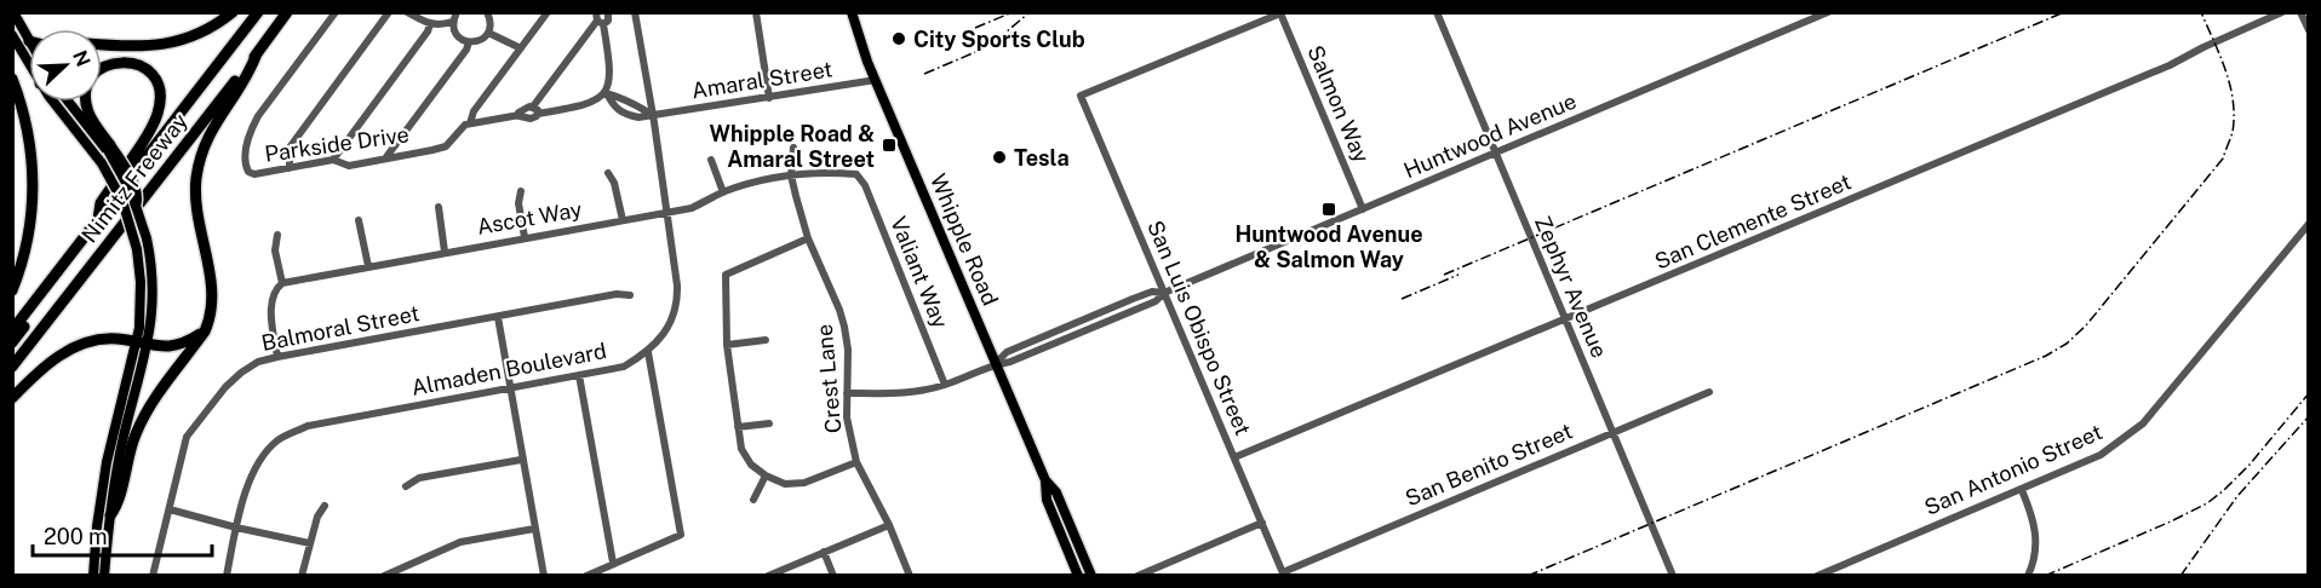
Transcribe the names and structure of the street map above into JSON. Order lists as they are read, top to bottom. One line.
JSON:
{"streets":{"highway":["Nimitz Freeway"],"main road":["Whipple Road"],"street":["Amaral Street","Salmon Way","Huntwood Avenue","Parkside Drive","Ascot Way","San Clemente Street","Valiant Way","Zephyr Avenue","Balmoral Street","San Luis Obispo Street","Almaden Boulevard","Crest Lane","San Benito Street","San Antonio Street"]},"crossings":[["Amaral Street","Whipple Road"],["Amaral Street","Almaden Boulevard"],["Salmon Way","Huntwood Avenue"],["Salmon Way","San Luis Obispo Street"],["Huntwood Avenue","Whipple Road"],["Huntwood Avenue","Valiant Way"],["Huntwood Avenue","Zephyr Avenue"],["Huntwood Avenue","San Luis Obispo Street"],["Huntwood Avenue","Crest Lane"],["Ascot Way","Valiant Way"],["Ascot Way","Almaden Boulevard"],["Ascot Way","Crest Lane"],["San Clemente Street","Zephyr Avenue"],["San Clemente Street","San Luis Obispo Street"],["Zephyr Avenue","San Benito Street"],["San Luis Obispo Street","San Benito Street"]],"places":{"other":["City Sports Club","Tesla"],"transit":["Whipple Road & Amaral Street","Huntwood Avenue & Salmon Way"]},"scale_bar":"200 m","north":"top right"}
